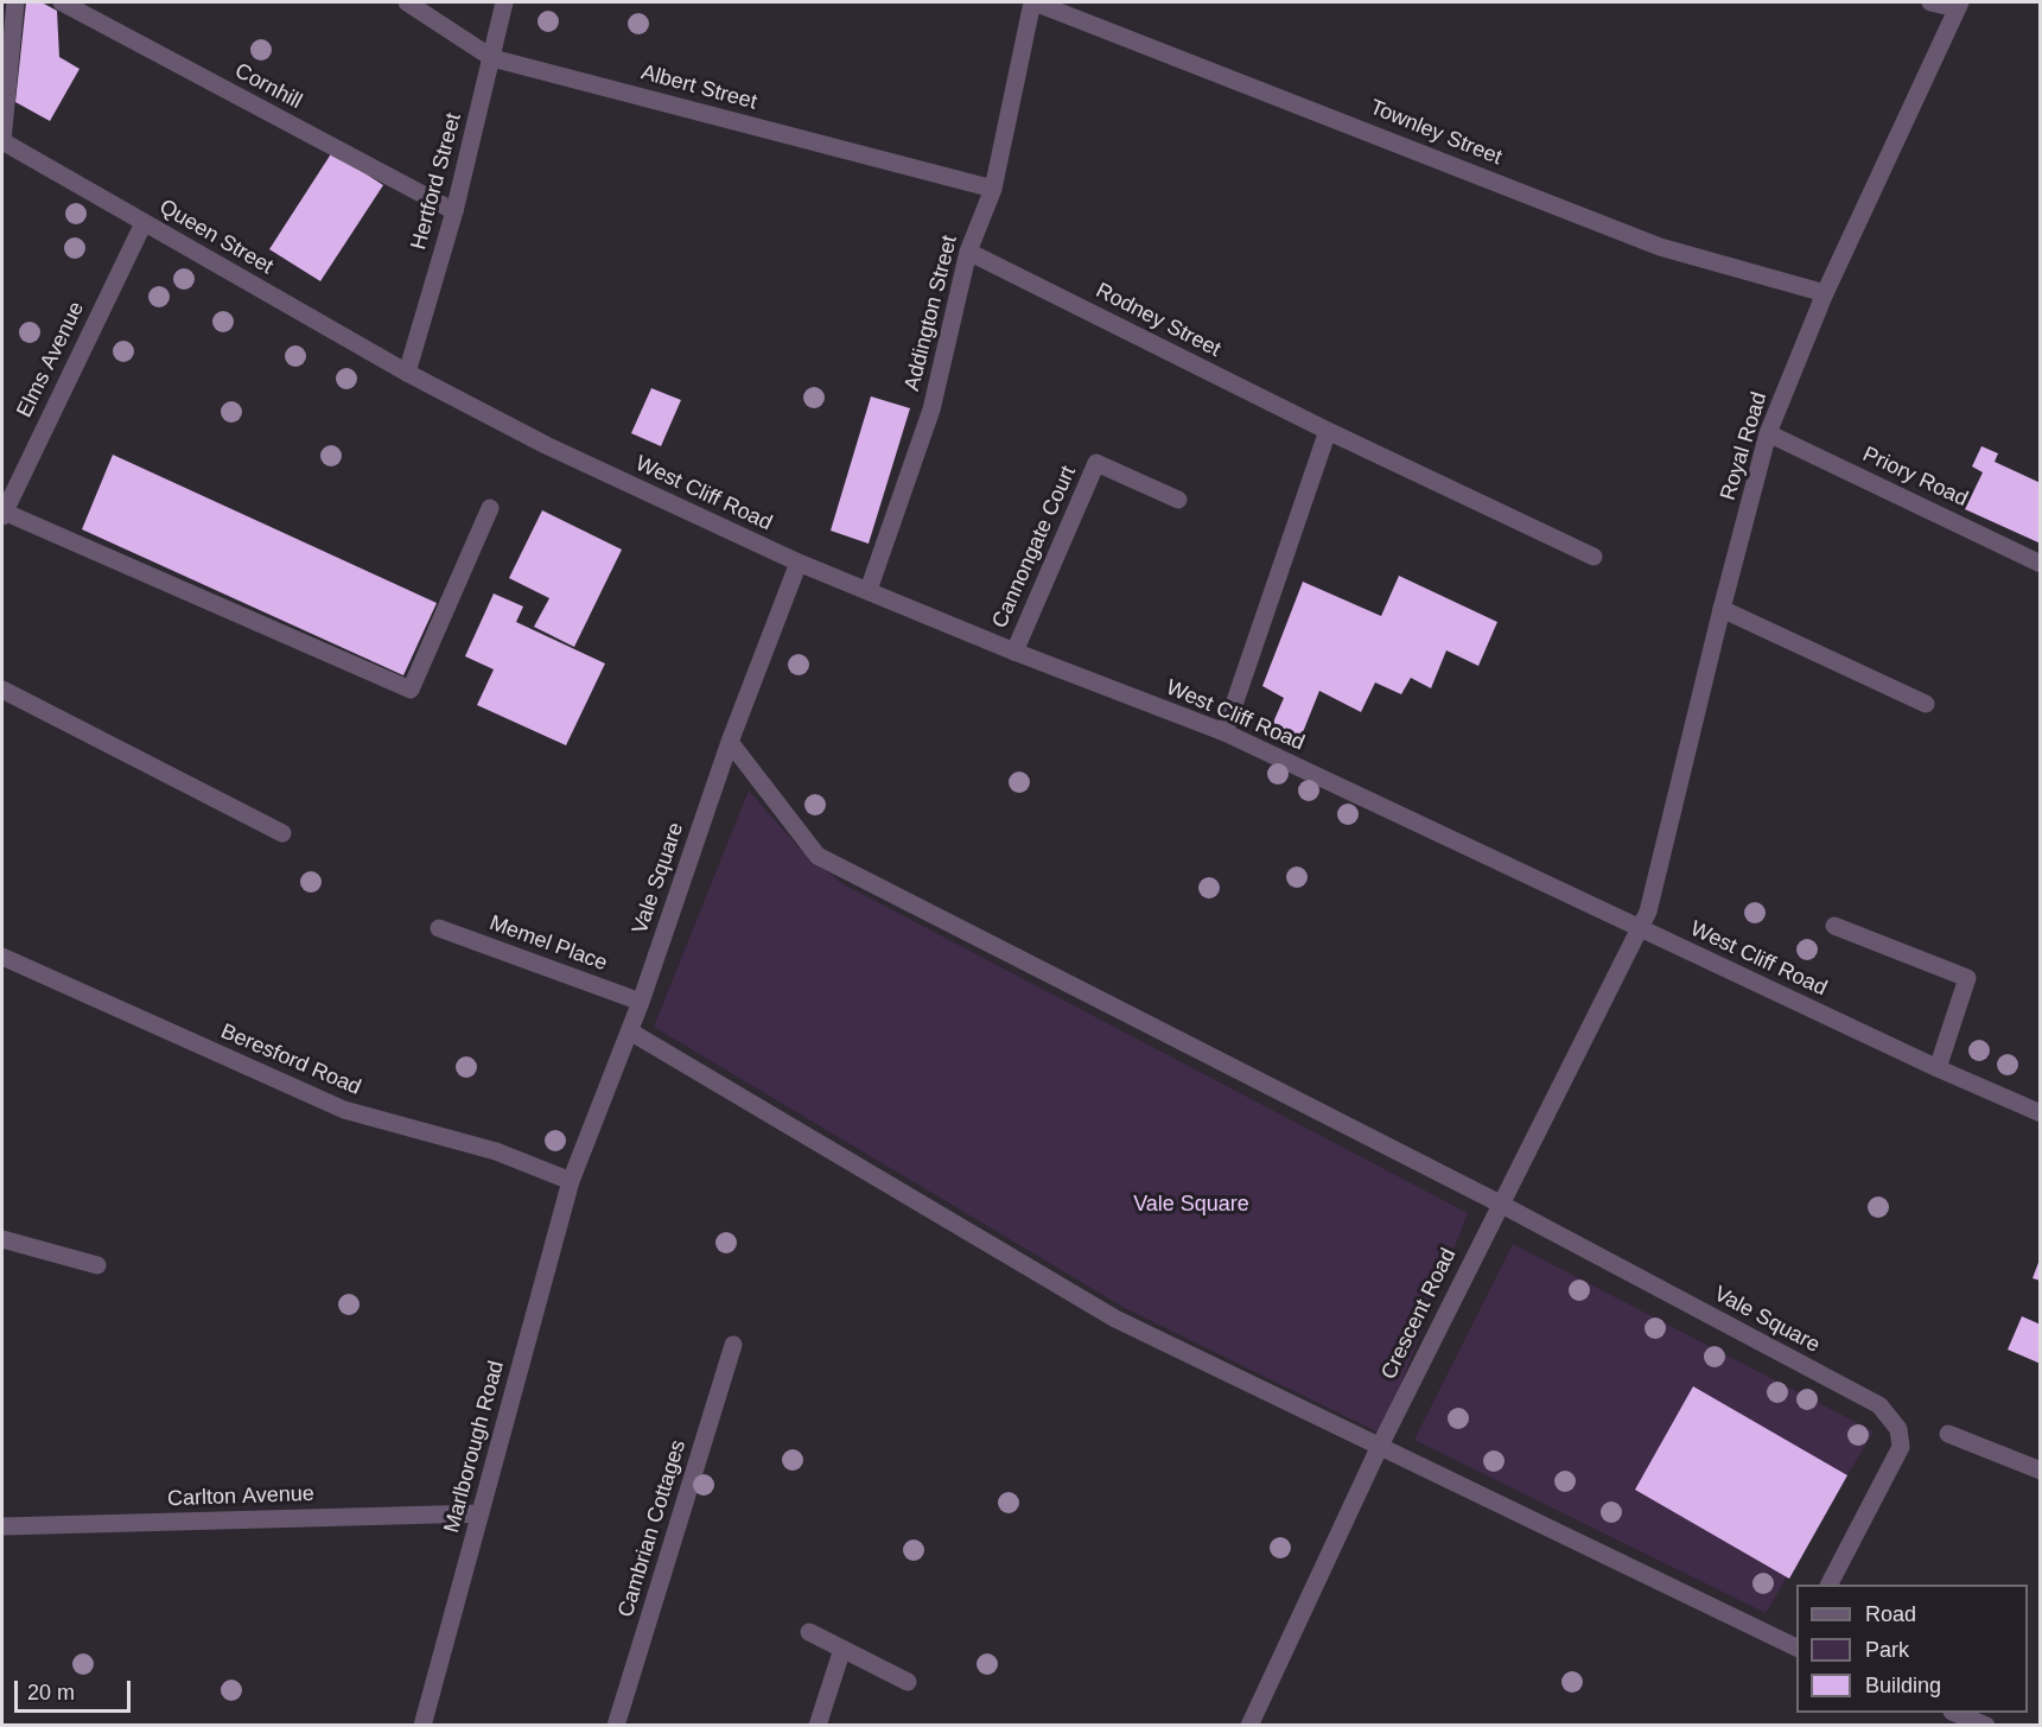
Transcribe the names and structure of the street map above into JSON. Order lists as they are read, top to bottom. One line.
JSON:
{"streets":{"street":["Cornhill","Albert Street","Townley Street","Hertford Street","Queen Street","Addington Street","Rodney Street","Elms Avenue","Royal Road","Priory Road","West Cliff Road","Cannongate Court","Vale Square","Memel Place","Beresford Road","Crescent Road","Marlborough Road","Carlton Avenue","Cambrian Cottages"]},"crossings":[["Cornhill","Hertford Street"],["Albert Street","Hertford Street"],["Albert Street","Addington Street"],["Townley Street","Addington Street"],["Townley Street","Royal Road"],["Hertford Street","Queen Street"],["Hertford Street","West Cliff Road"],["Queen Street","Elms Avenue"],["Queen Street","West Cliff Road"],["Addington Street","Rodney Street"],["Addington Street","West Cliff Road"],["Royal Road","Priory Road"],["Royal Road","West Cliff Road"],["Royal Road","Crescent Road"],["West Cliff Road","Cannongate Court"],["West Cliff Road","Vale Square"],["West Cliff Road","Crescent Road"],["Vale Square","Memel Place"],["Vale Square","Beresford Road"],["Vale Square","Crescent Road"],["Vale Square","Marlborough Road"],["Beresford Road","Marlborough Road"],["Marlborough Road","Carlton Avenue"]],"parks":["Vale Square"],"legend":["Road","Park","Building"],"scale_bar":"20 m"}
